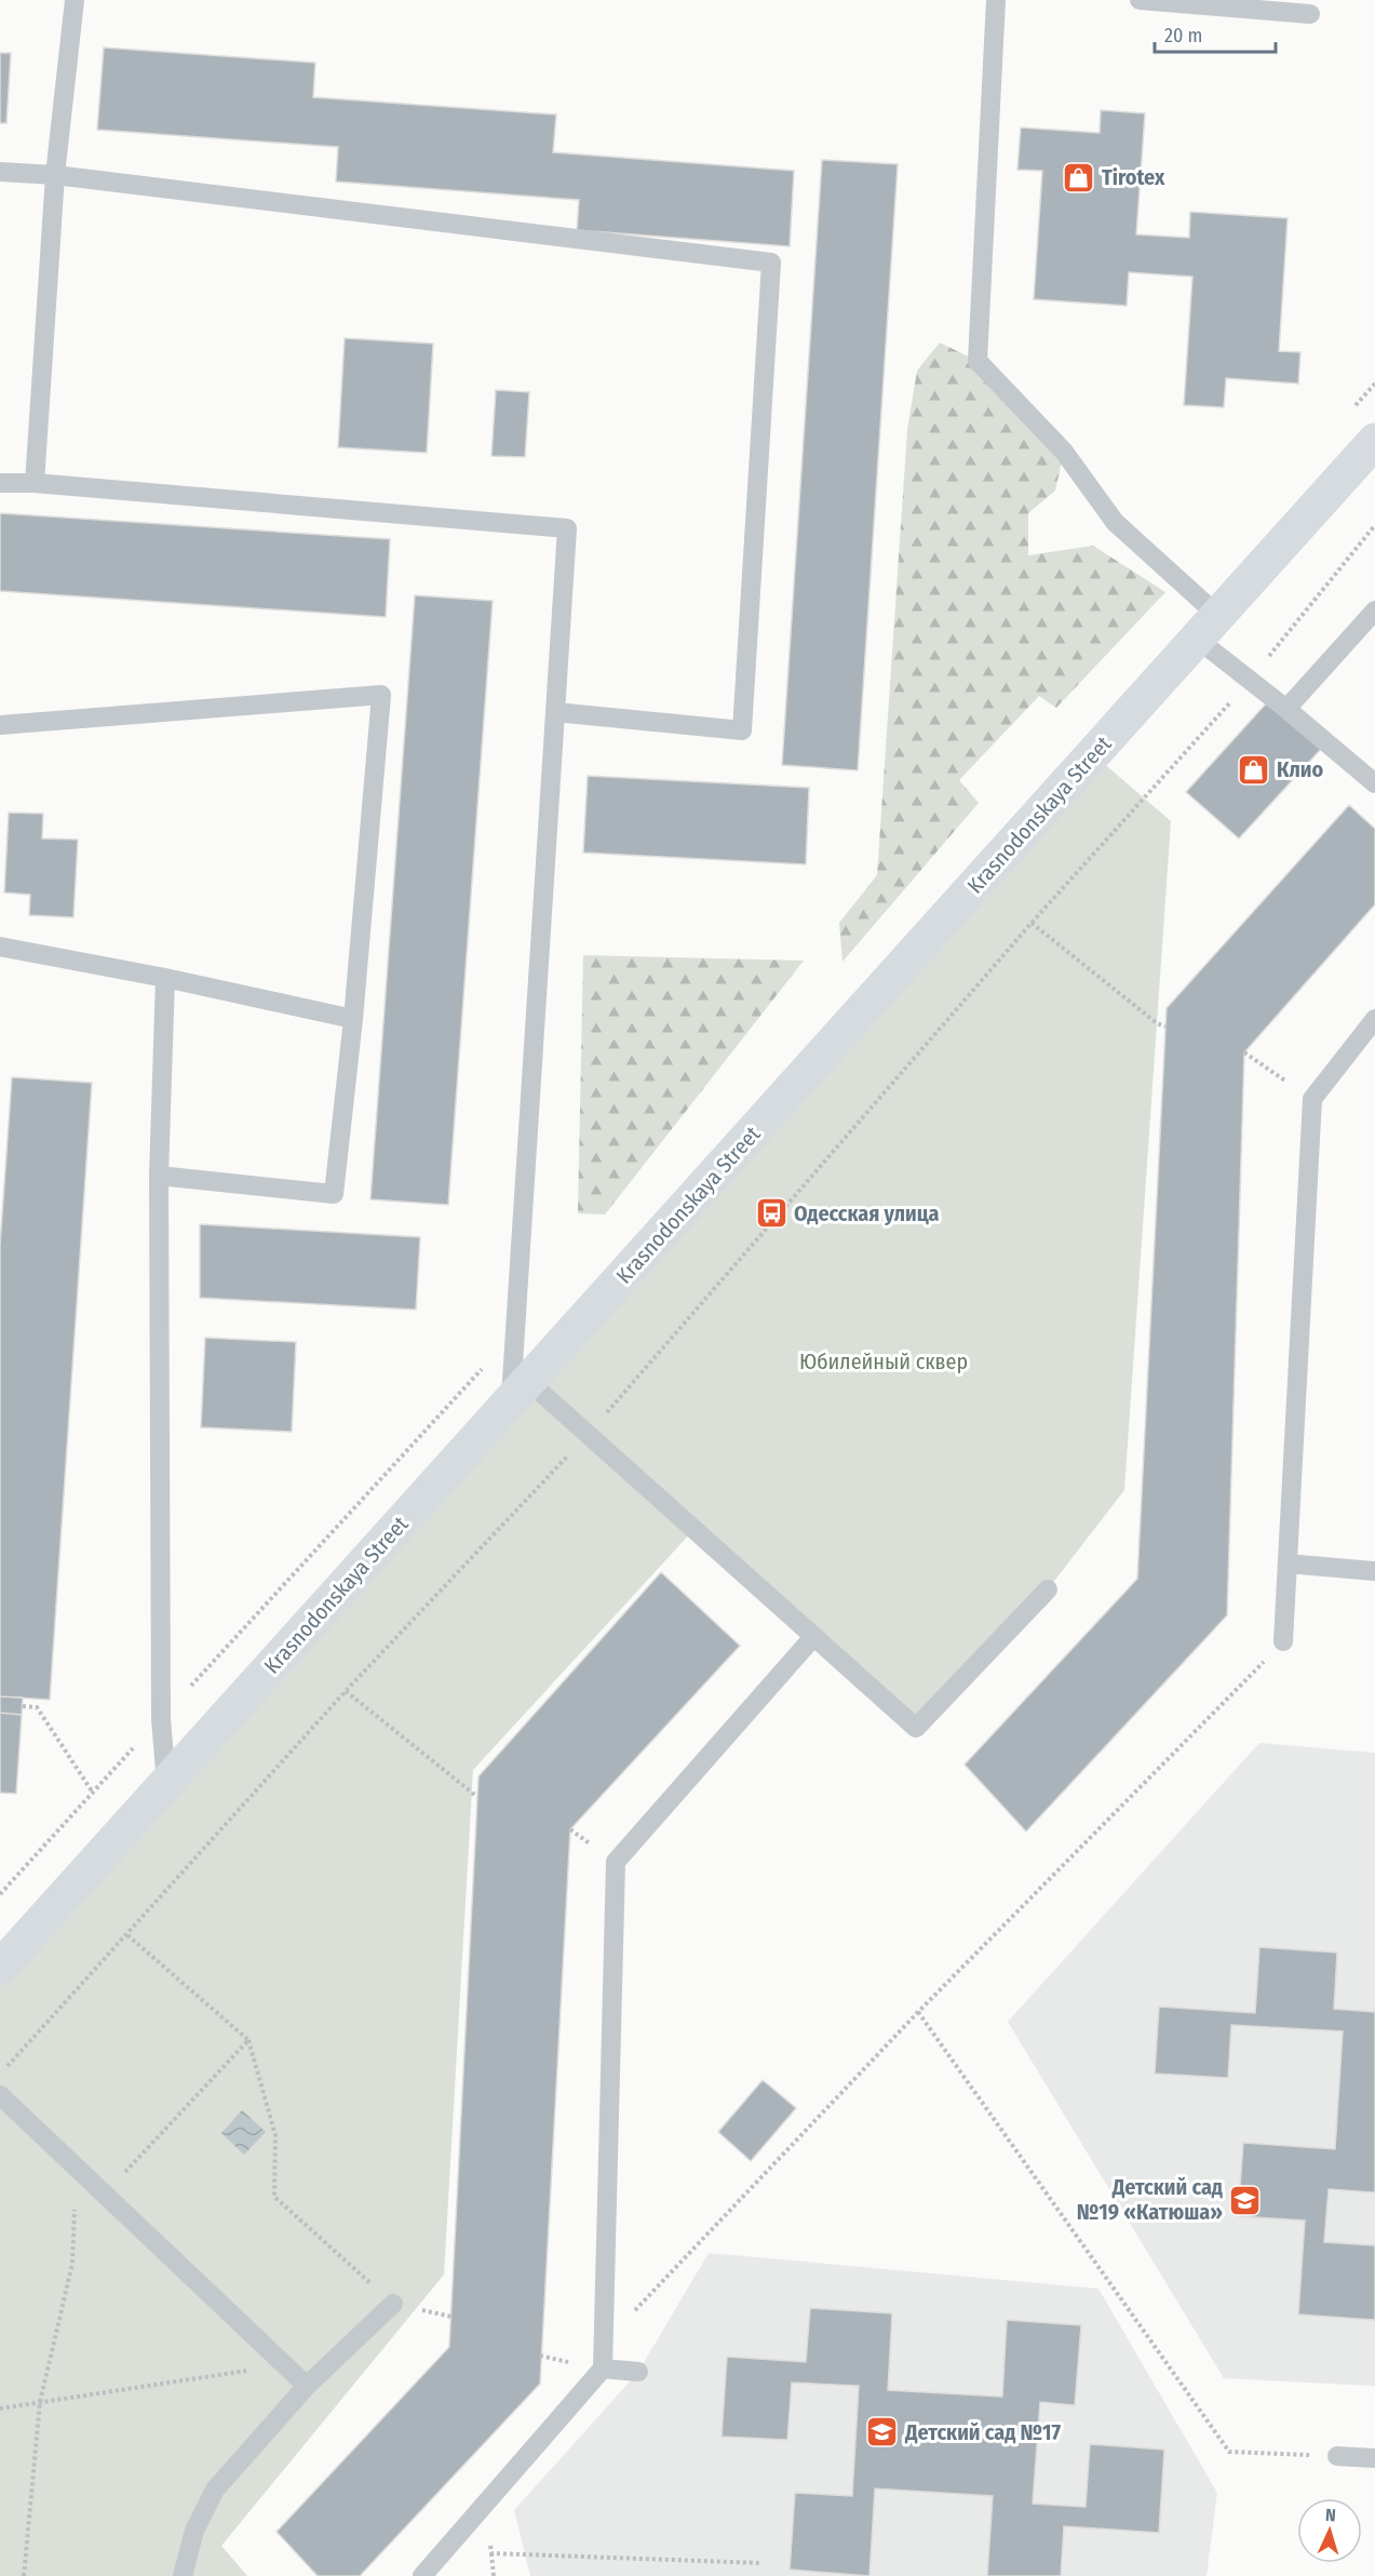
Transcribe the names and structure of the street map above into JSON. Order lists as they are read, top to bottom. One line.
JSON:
{"streets":{"street":["Krasnodonskaya Street"]},"parks":["Юбилейный сквер"],"places":{"shop":["Tirotex","Клио"],"bus stop":["Одесская улица"],"school or university":["Детский сад №19 «Катюша»","Детский сад №17"]},"scale_bar":"20 m","north":"top"}
